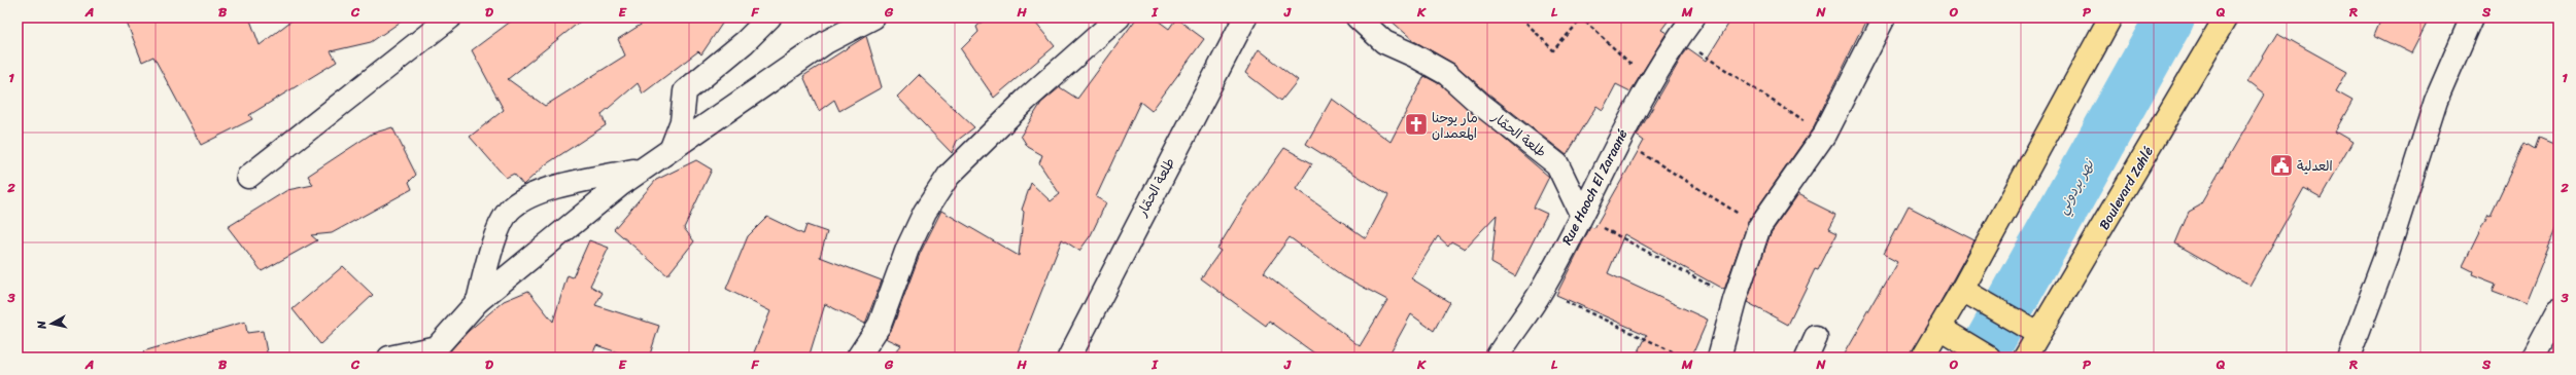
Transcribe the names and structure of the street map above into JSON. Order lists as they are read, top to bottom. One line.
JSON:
{"streets":{"highway":["Boulevard Zahlé"],"street":["طلعة الحمّار","Rue Haoch El Zaraané"]},"crossings":[["طلعة الحمّار","Rue Haoch El Zaraané"]],"water":["نهر بردوني"],"places":{"church":["مار يوحنا المعمدان"],"public building":["العدلية"]},"north":"left","grid":{"columns":["A","B","C","D","E","F","G","H","I","J","K","L","M","N","O","P","Q","R","S"],"rows":["1","2","3"]}}
